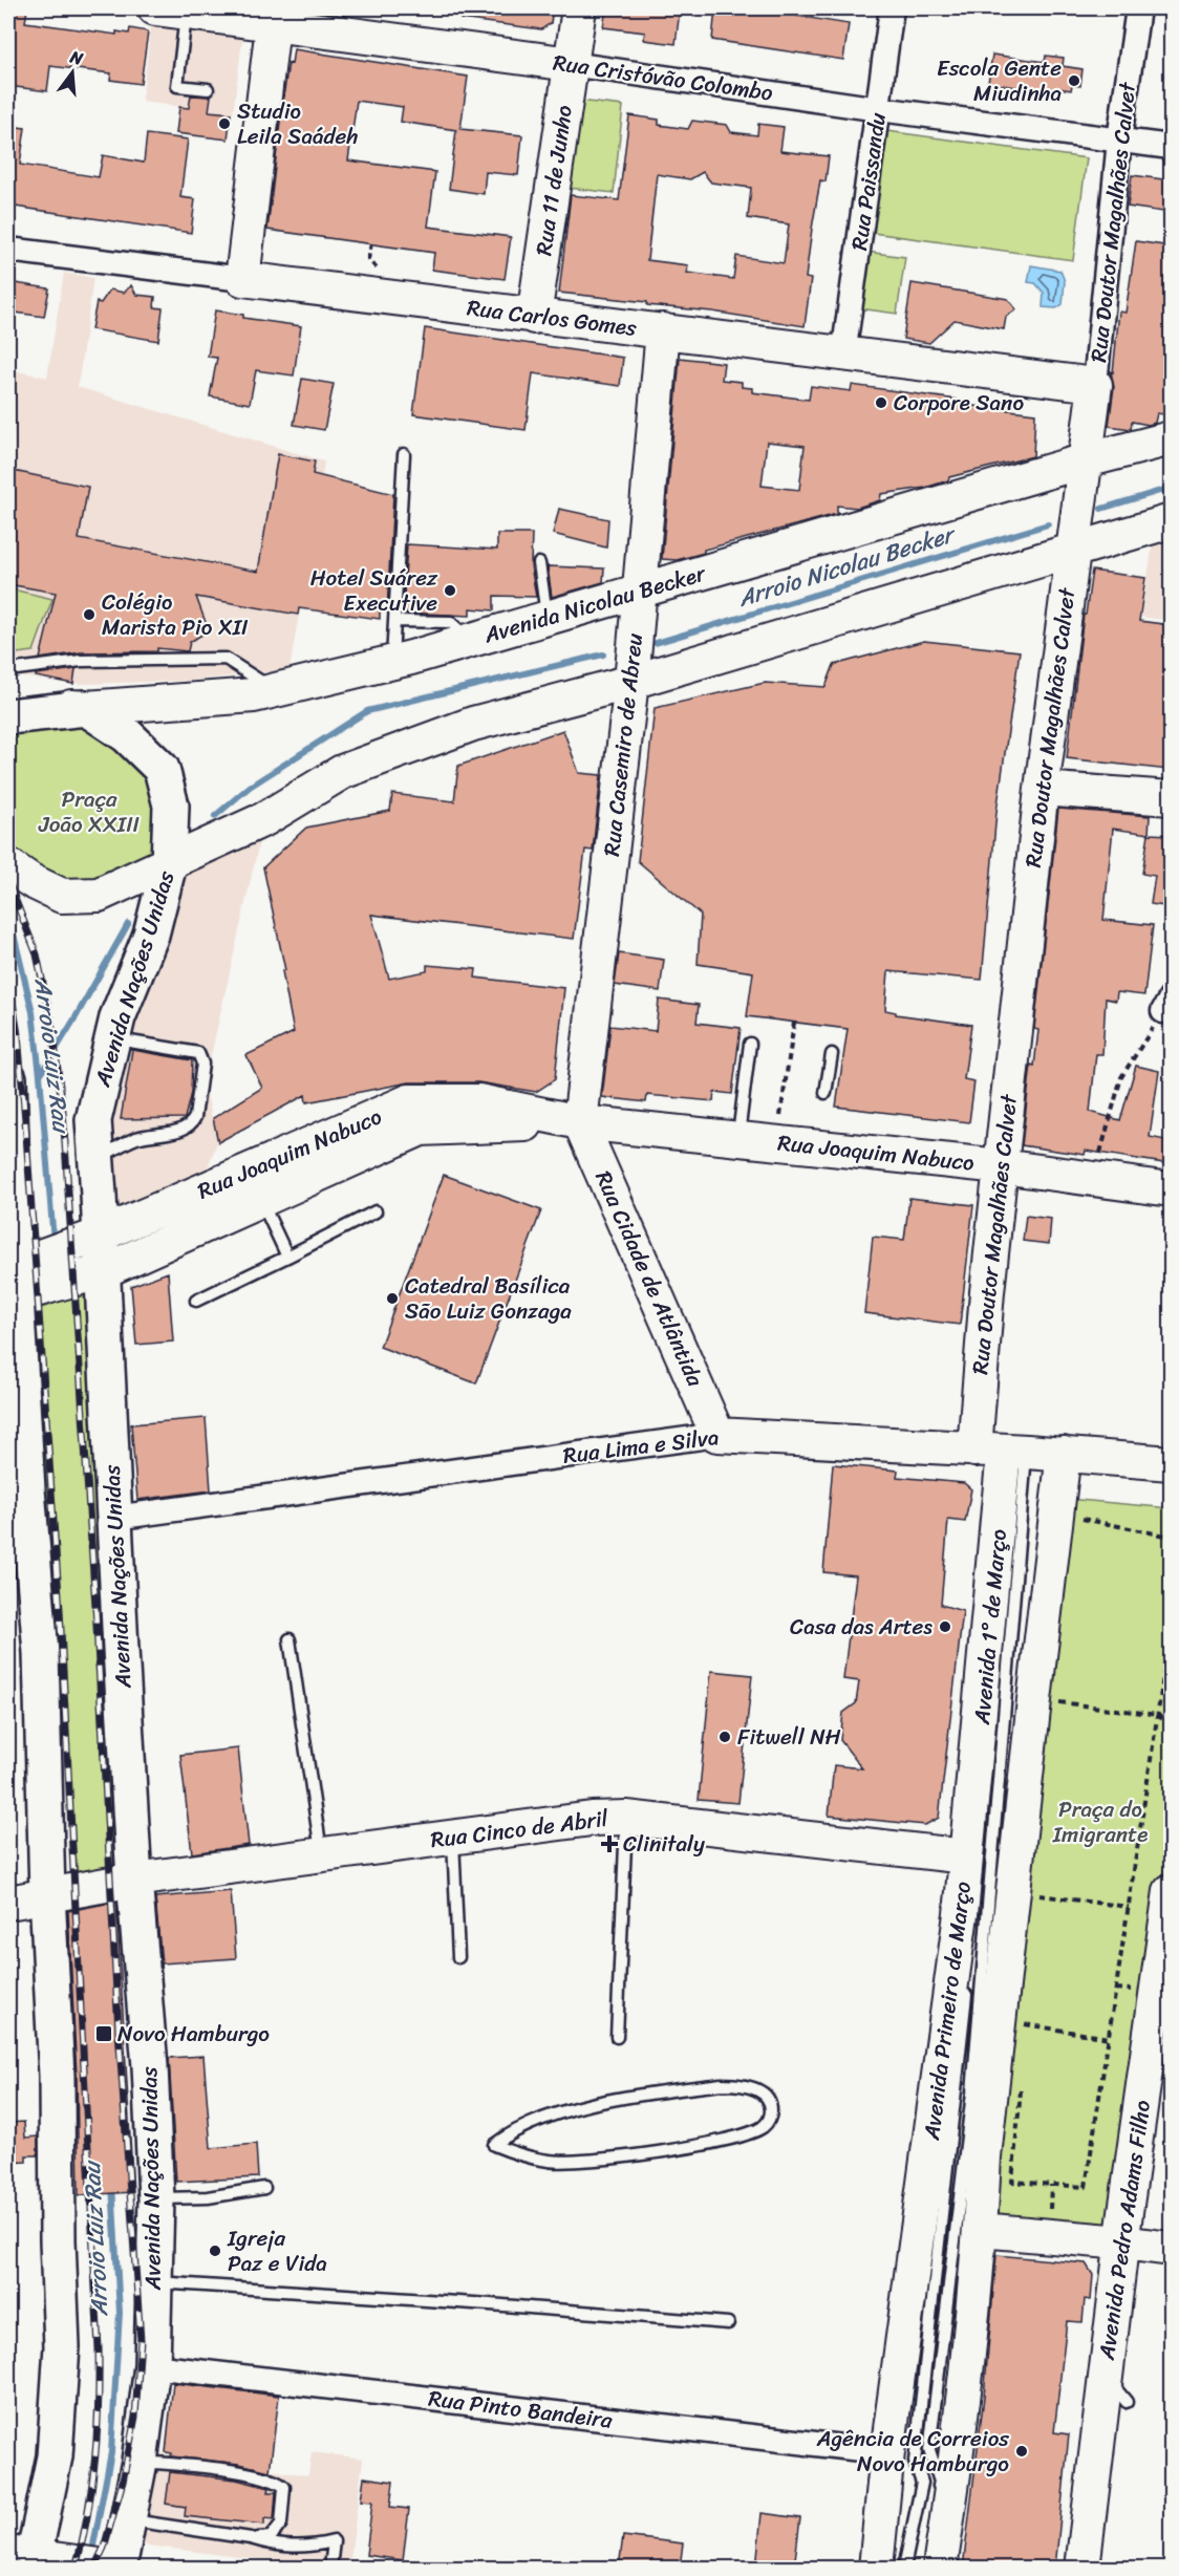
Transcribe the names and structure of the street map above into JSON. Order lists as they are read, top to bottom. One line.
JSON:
{"streets":{"main road":["Avenida Nicolau Becker","Avenida Nações Unidas"],"street":["Rua Cristóvão Colombo","Rua 11 de Junho","Rua Paissandu","Rua Doutor Magalhães Calvet","Rua Carlos Gomes","Rua Casemiro de Abreu","Rua Joaquim Nabuco","Rua Cidade de Atlântida","Rua Lima e Silva","Rua Cinco de Abril","Avenida Primeiro de Março","Avenida Pedro Adams Filho","Rua Pinto Bandeira"],"lane":["Avenida 1° de Março"]},"crossings":[["Rua Cristóvão Colombo","Rua 11 de Junho"],["Rua Cristóvão Colombo","Rua Paissandu"],["Rua Cristóvão Colombo","Rua Doutor Magalhães Calvet"],["Rua 11 de Junho","Rua Carlos Gomes"],["Rua Paissandu","Rua Carlos Gomes"],["Rua Doutor Magalhães Calvet","Rua Carlos Gomes"],["Rua Doutor Magalhães Calvet","Avenida Nicolau Becker"],["Rua Doutor Magalhães Calvet","Rua Joaquim Nabuco"],["Rua Doutor Magalhães Calvet","Rua Lima e Silva"],["Rua Doutor Magalhães Calvet","Avenida 1° de Março"],["Rua Doutor Magalhães Calvet","Avenida Primeiro de Março"],["Rua Carlos Gomes","Rua Casemiro de Abreu"],["Avenida Nicolau Becker","Rua Casemiro de Abreu"],["Avenida Nicolau Becker","Avenida Nações Unidas"],["Rua Casemiro de Abreu","Rua Joaquim Nabuco"],["Rua Casemiro de Abreu","Rua Cidade de Atlântida"],["Avenida Nações Unidas","Rua Joaquim Nabuco"],["Avenida Nações Unidas","Rua Lima e Silva"],["Avenida Nações Unidas","Rua Cinco de Abril"],["Avenida Nações Unidas","Rua Pinto Bandeira"],["Rua Joaquim Nabuco","Rua Cidade de Atlântida"],["Rua Cidade de Atlântida","Rua Lima e Silva"],["Rua Lima e Silva","Avenida 1° de Março"],["Rua Lima e Silva","Avenida Primeiro de Março"],["Avenida 1° de Março","Rua Cinco de Abril"],["Avenida 1° de Março","Avenida Primeiro de Março"],["Rua Cinco de Abril","Avenida Primeiro de Março"],["Avenida Primeiro de Março","Rua Pinto Bandeira"]],"water":["Arroio Nicolau Becker","Arroio Luiz Rau"],"parks":["Praça João XXIII","Praça do Imigrante"],"places":{"other":["Escola Gente Miudinha","Studio Leila Saádeh","Corpore Sano","Hotel Suárez Executive","Colégio Marista Pio XII","Catedral Basílica São Luiz Gonzaga","Casa das Artes","Fitwell NH","Igreja Paz e Vida","Agência de Correios Novo Hamburgo"],"health":["Clinitaly"],"transit":["Novo Hamburgo"]},"north":"top"}
